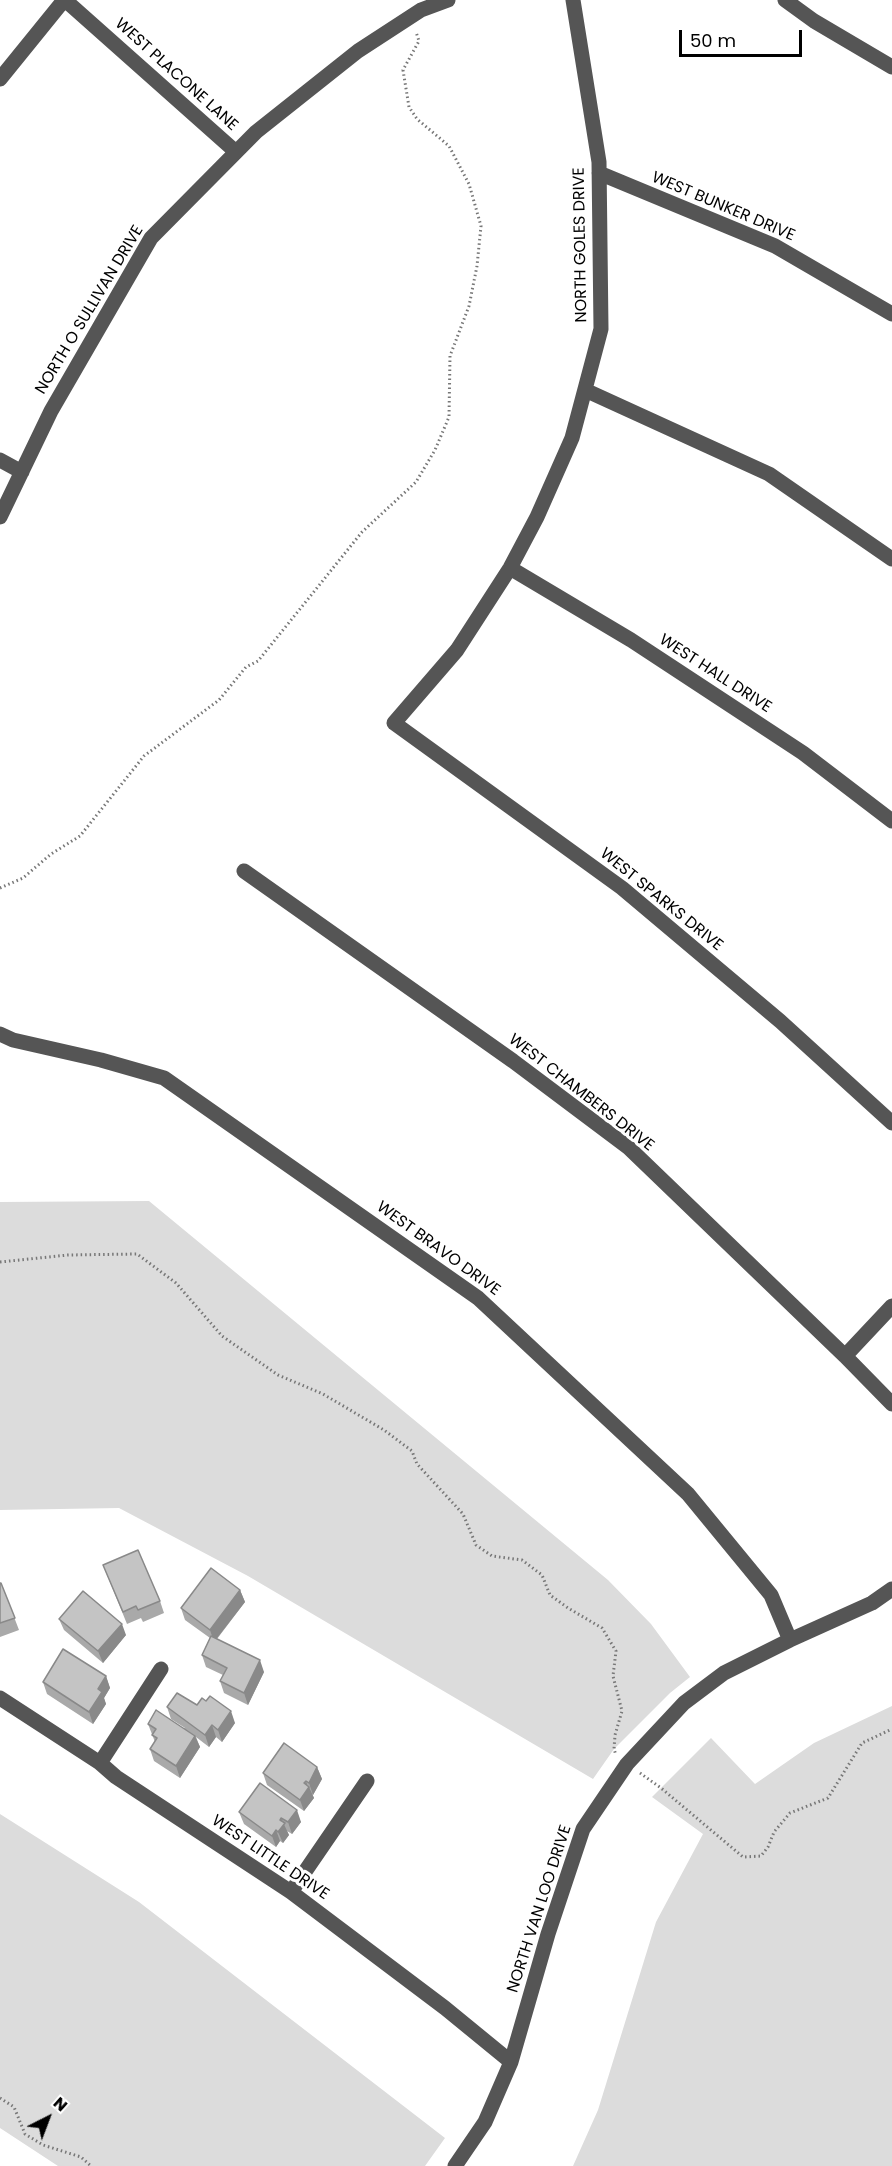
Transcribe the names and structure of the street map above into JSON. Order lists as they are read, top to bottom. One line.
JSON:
{"streets":{"street":["WEST PLACONE LANE","WEST BUNKER DRIVE","NORTH GOLES DRIVE","NORTH O SULLIVAN DRIVE","WEST HALL DRIVE","WEST SPARKS DRIVE","WEST CHAMBERS DRIVE","WEST BRAVO DRIVE","WEST LITTLE DRIVE","NORTH VAN LOO DRIVE"]},"crossings":[["WEST PLACONE LANE","NORTH O SULLIVAN DRIVE"],["WEST BUNKER DRIVE","NORTH GOLES DRIVE"],["NORTH GOLES DRIVE","WEST HALL DRIVE"],["NORTH GOLES DRIVE","WEST SPARKS DRIVE"],["WEST BRAVO DRIVE","NORTH VAN LOO DRIVE"],["WEST LITTLE DRIVE","NORTH VAN LOO DRIVE"]],"scale_bar":"50 m","north":"top right"}
